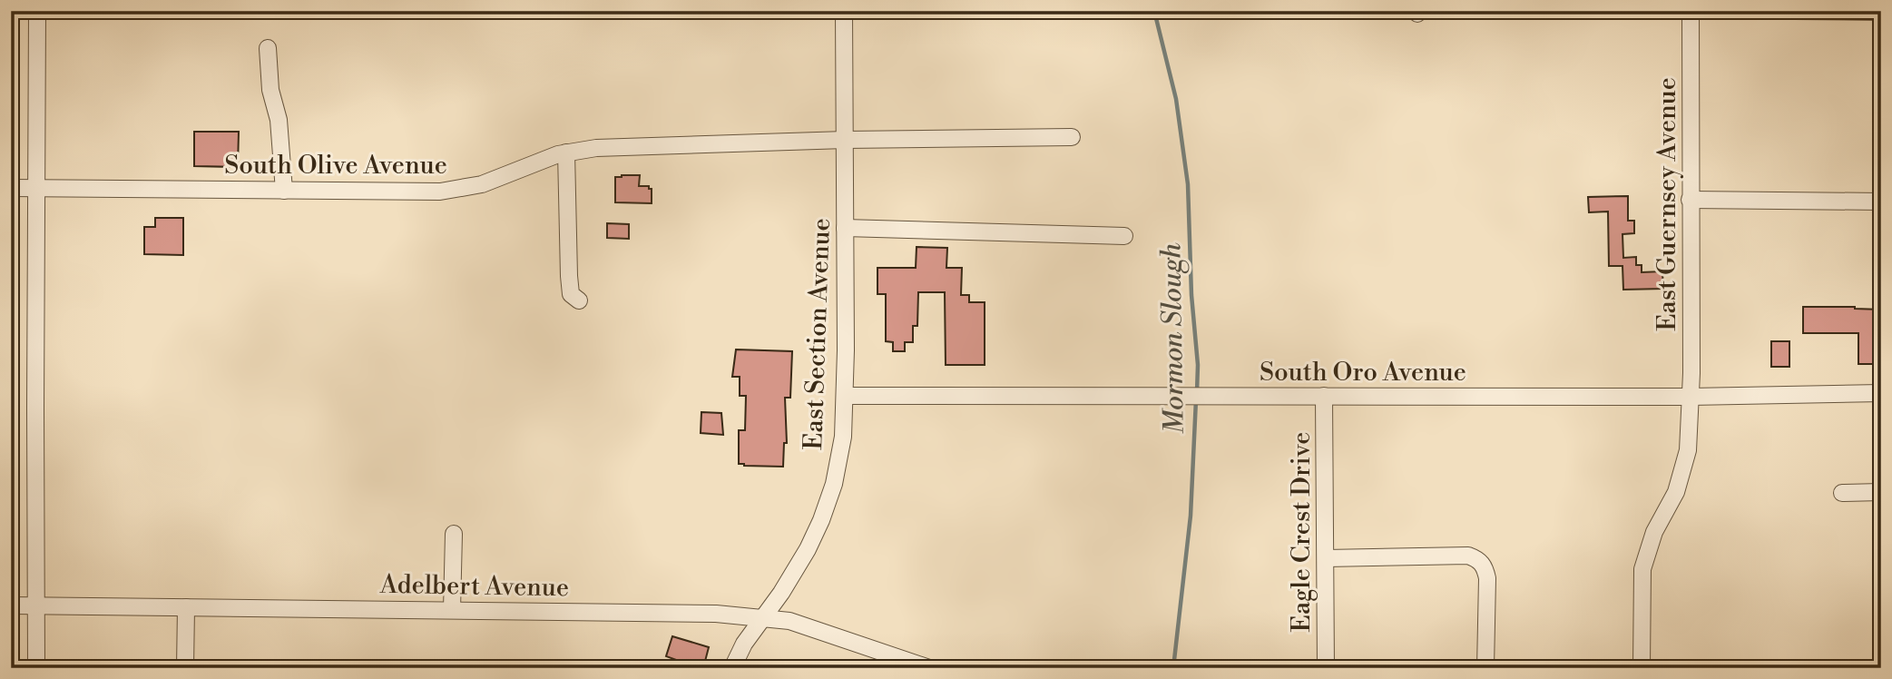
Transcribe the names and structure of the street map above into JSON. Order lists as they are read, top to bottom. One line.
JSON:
{"streets":{"street":["South Olive Avenue","East Guernsey Avenue","East Section Avenue","South Oro Avenue","Eagle Crest Drive","Adelbert Avenue"]},"crossings":[["South Olive Avenue","East Section Avenue"],["East Guernsey Avenue","South Oro Avenue"],["East Section Avenue","South Oro Avenue"],["East Section Avenue","Adelbert Avenue"],["South Oro Avenue","Eagle Crest Drive"]],"water":["Mormon Slough"]}
